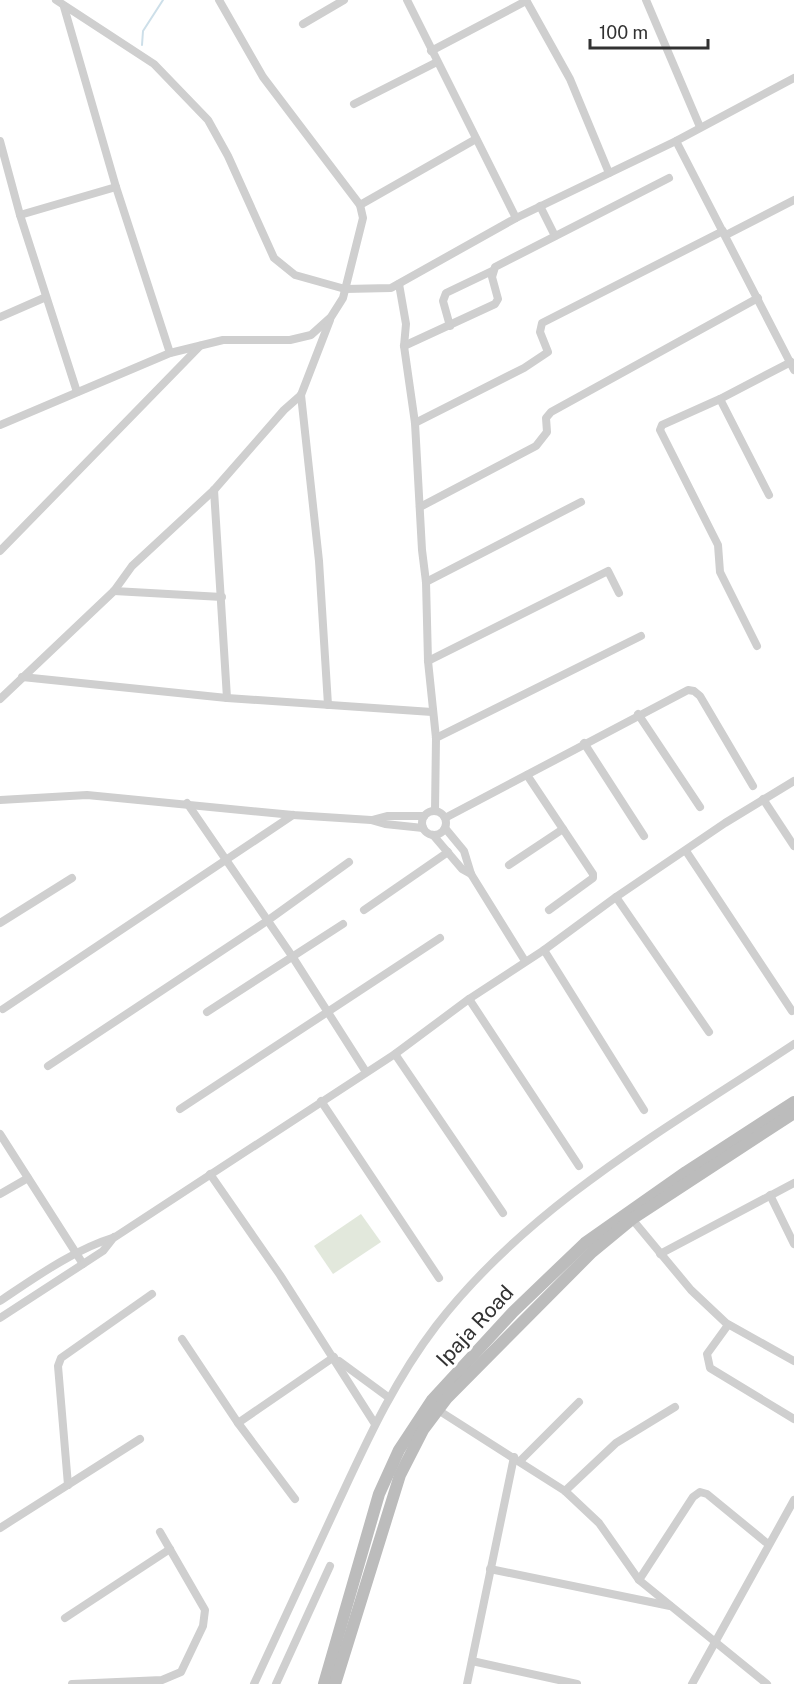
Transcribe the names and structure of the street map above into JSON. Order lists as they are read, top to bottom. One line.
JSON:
{"streets":{"main road":["Ipaja Road"]},"scale_bar":"100 m"}
